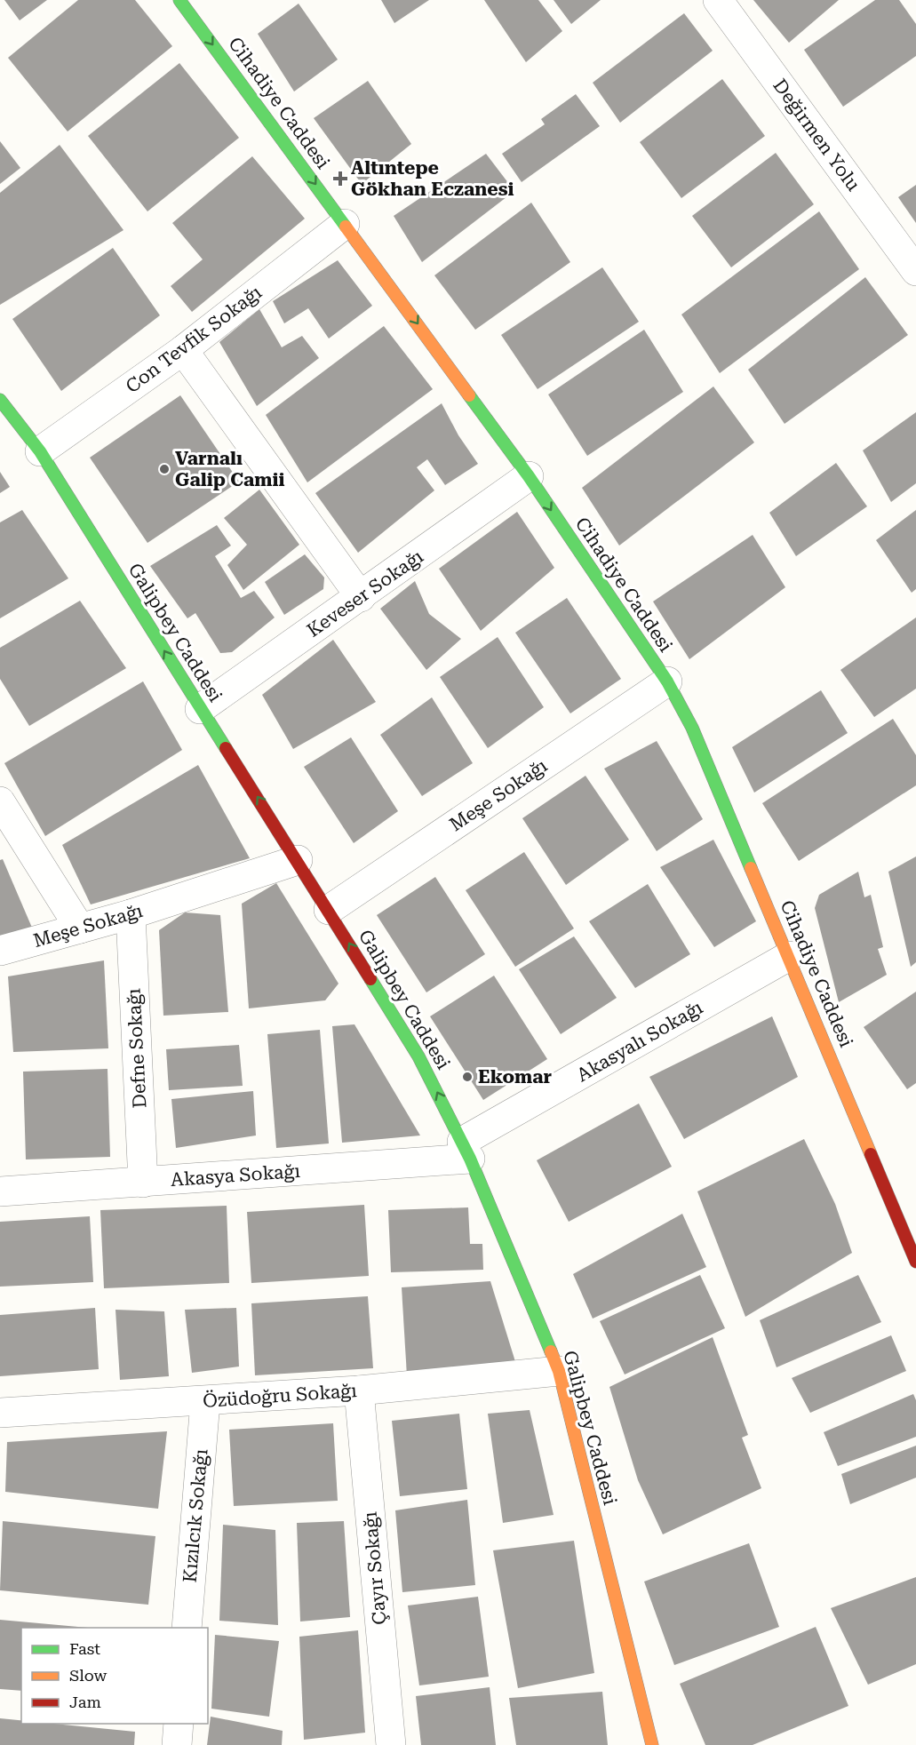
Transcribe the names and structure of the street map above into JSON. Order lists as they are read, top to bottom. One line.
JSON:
{"streets":{"street":["Cihadiye Caddesi","Değirmen Yolu","Con Tevfik Sokağı","Keveser Sokağı","Galipbey Caddesi","Meşe Sokağı","Akasyalı Sokağı","Defne Sokağı","Akasya Sokağı","Özüdoğru Sokağı","Kızılcık Sokağı","Çayır Sokağı"]},"crossings":[["Cihadiye Caddesi","Con Tevfik Sokağı"],["Cihadiye Caddesi","Keveser Sokağı"],["Cihadiye Caddesi","Meşe Sokağı"],["Cihadiye Caddesi","Akasyalı Sokağı"],["Con Tevfik Sokağı","Galipbey Caddesi"],["Keveser Sokağı","Galipbey Caddesi"],["Galipbey Caddesi","Meşe Sokağı"],["Galipbey Caddesi","Akasyalı Sokağı"],["Galipbey Caddesi","Akasya Sokağı"],["Galipbey Caddesi","Özüdoğru Sokağı"],["Meşe Sokağı","Defne Sokağı"],["Akasyalı Sokağı","Akasya Sokağı"],["Defne Sokağı","Akasya Sokağı"],["Özüdoğru Sokağı","Kızılcık Sokağı"],["Özüdoğru Sokağı","Çayır Sokağı"]],"one_way":["Cihadiye Caddesi","Galipbey Caddesi"],"places":{"health":["Altıntepe Gökhan Eczanesi"],"other":["Varnalı Galip Camii","Ekomar"]},"legend":["Fast","Slow","Jam"]}
